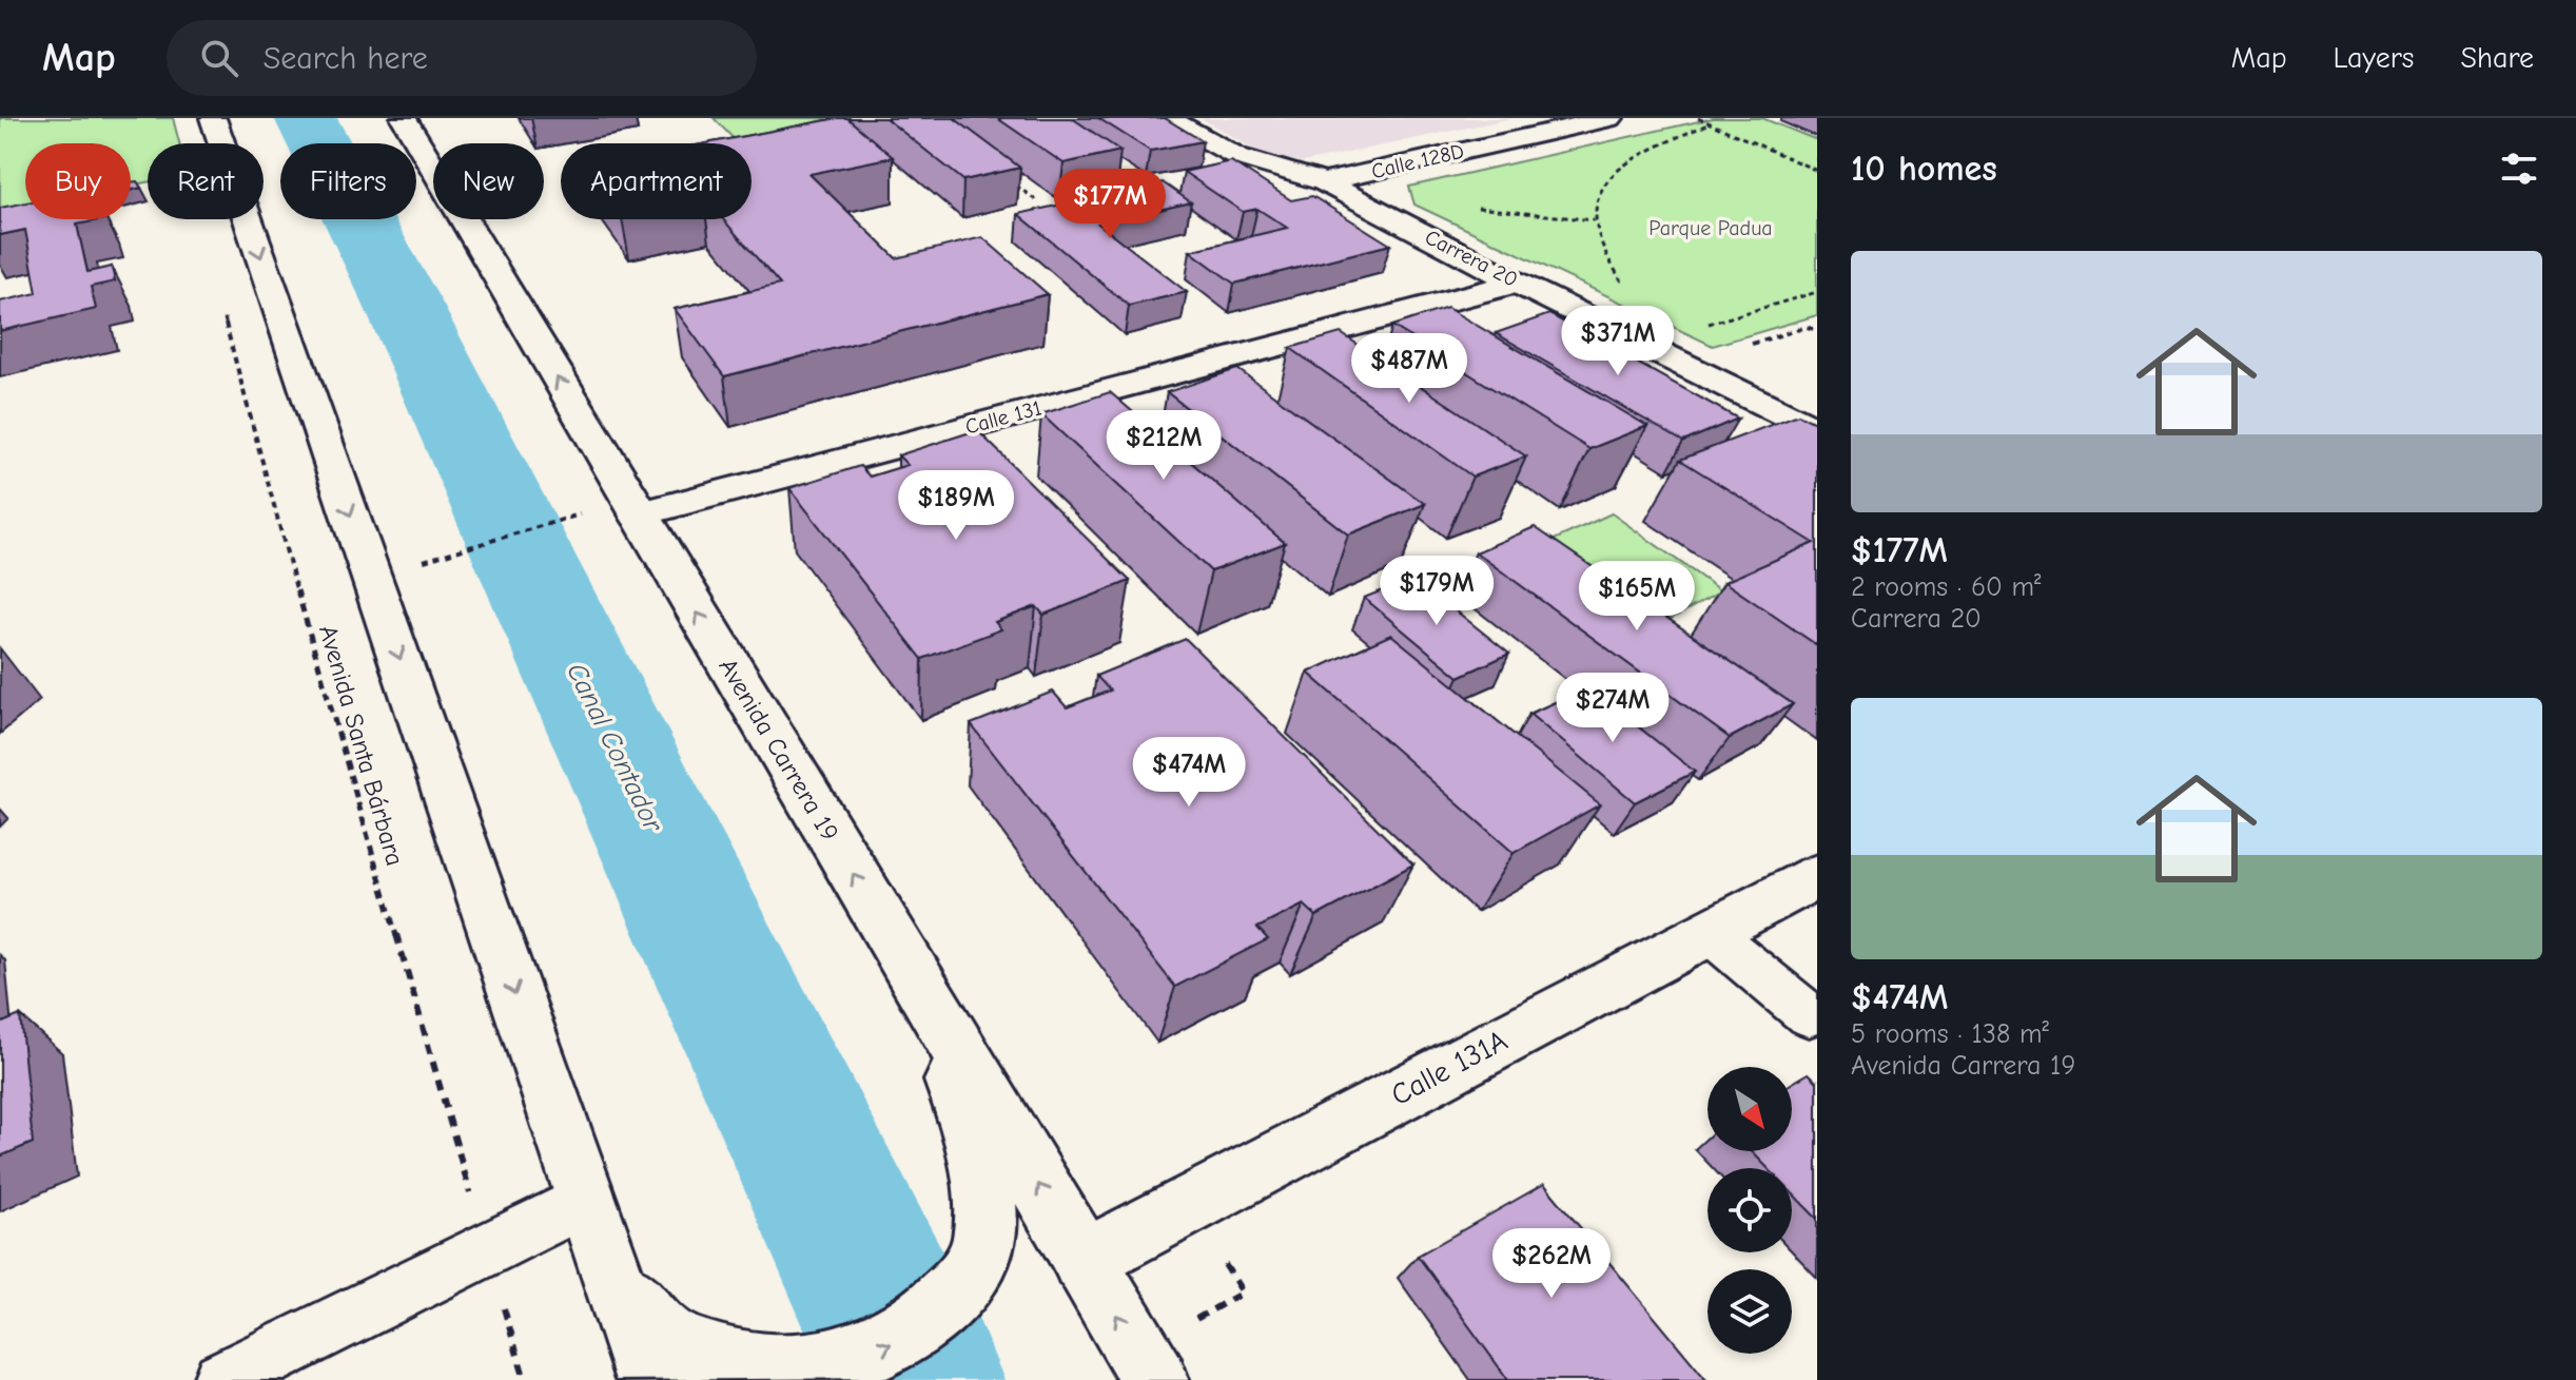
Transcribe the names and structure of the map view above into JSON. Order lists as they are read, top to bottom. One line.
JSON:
{"streets":{"main road":["Calle 128D","Carrera 20","Calle 131","Avenida Carrera 19","Calle 131A"],"path":["Avenida Santa Bárbara"]},"crossings":[["Calle 128D","Carrera 20"],["Carrera 20","Calle 131"],["Calle 131","Avenida Carrera 19"],["Avenida Carrera 19","Calle 131A"]],"water":["Canal Contador"],"parks":["Parque Padua"],"north":"bottom right","page":{"header":"Map","search":"Search here","nav":["Map","Layers","Share"],"heading":"10 homes","chip":["Buy","Rent","Filters","New","Apartment"],"price":["$177M","$371M","$487M","$212M","$189M","$179M","$165M","$274M","$474M","$262M"],"list":[{"name":"$177M","note":"2 rooms · 60 m² · Carrera 20"},{"name":"$474M","note":"5 rooms · 138 m² · Avenida Carrera 19"}]}}
